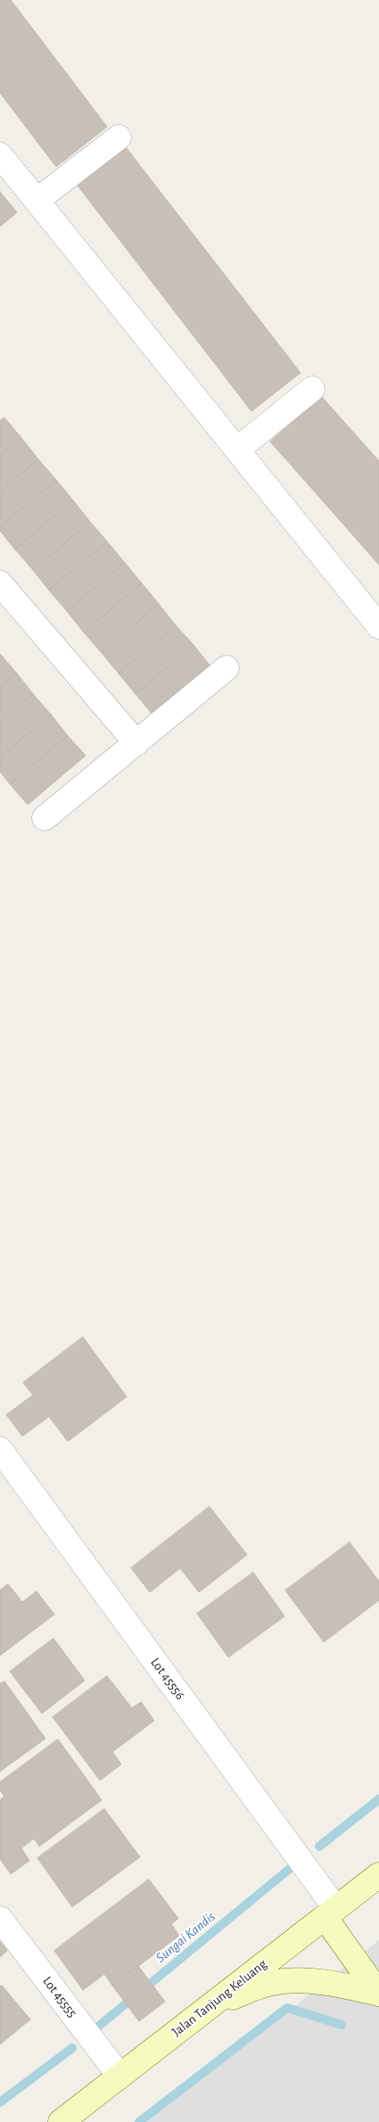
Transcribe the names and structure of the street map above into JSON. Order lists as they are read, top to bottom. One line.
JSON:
{"streets":{"main road":["Jalan Tanjung Keluang"],"street":["Lot 45556","Lot 45555"]},"crossings":[["Lot 45556","Jalan Tanjung Keluang"],["Lot 45555","Jalan Tanjung Keluang"]],"water":["Sungai Kandis"]}
